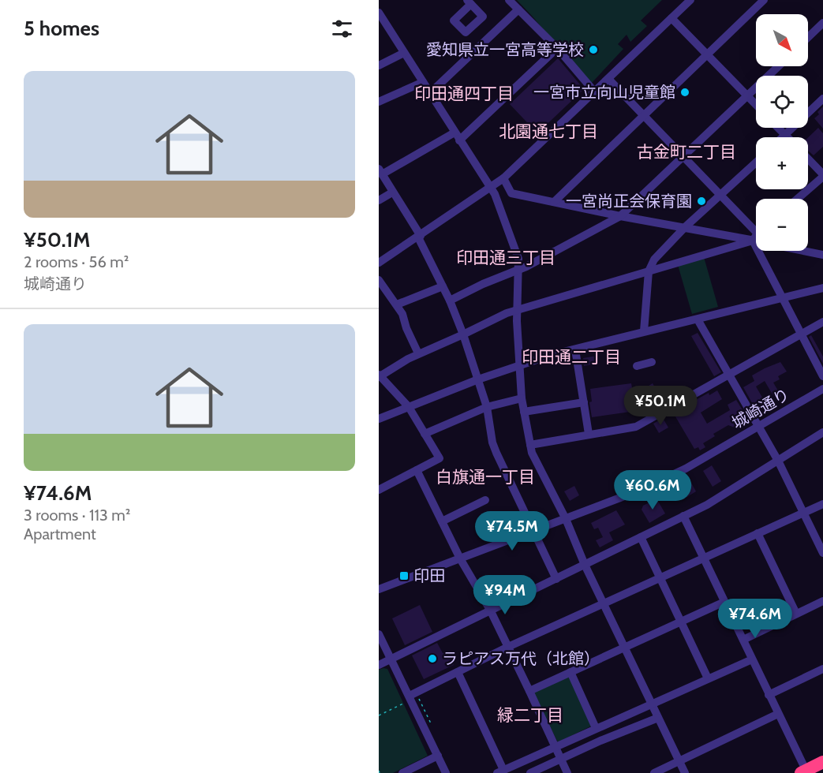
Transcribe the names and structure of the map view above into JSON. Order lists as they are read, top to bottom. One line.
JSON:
{"streets":{"street":["城崎通り"]},"districts":["印田通四丁目","北園通七丁目","古金町二丁目","印田通三丁目","印田通二丁目","白旗通一丁目","緑二丁目"],"places":{"other":["愛知県立一宮高等学校","一宮市立向山児童館","一宮尚正会保育園","ラピアス万代（北館）"],"transit":["印田"]},"north":"bottom right","page":{"heading":"5 homes","map_buttons":["+","−"],"list":[{"name":"¥50.1M","note":"2 rooms · 56 m² · 城崎通り"},{"name":"¥74.6M","note":"3 rooms · 113 m² · Apartment"}],"price":["¥50.1M","¥60.6M","¥74.5M","¥94M","¥74.6M"]}}
